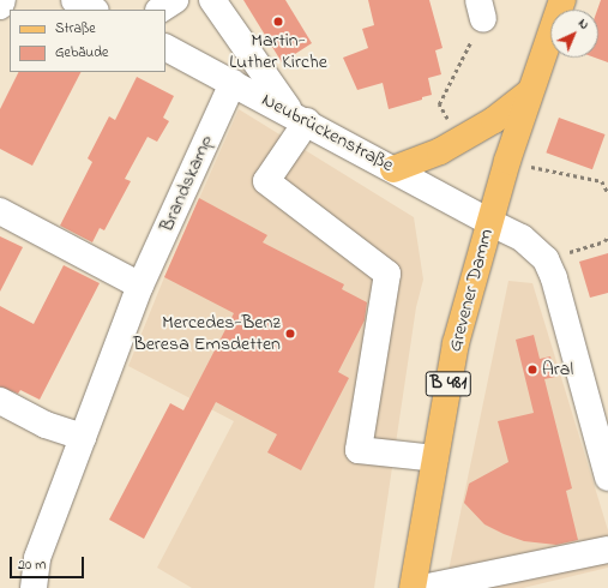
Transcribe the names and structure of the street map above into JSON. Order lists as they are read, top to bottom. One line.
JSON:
{"streets":{"main road":["Grevener Damm","B 481"],"street":["Neubrückenstraße","Brandskamp"]},"crossings":[["Neubrückenstraße","Brandskamp"],["Neubrückenstraße","Grevener Damm"]],"places":["Martin- Luther Kirche","Mercedes-Benz Beresa Emsdetten","Aral"],"legend":["Straße","Gebäude"],"scale_bar":"20 m","north":"top right"}
